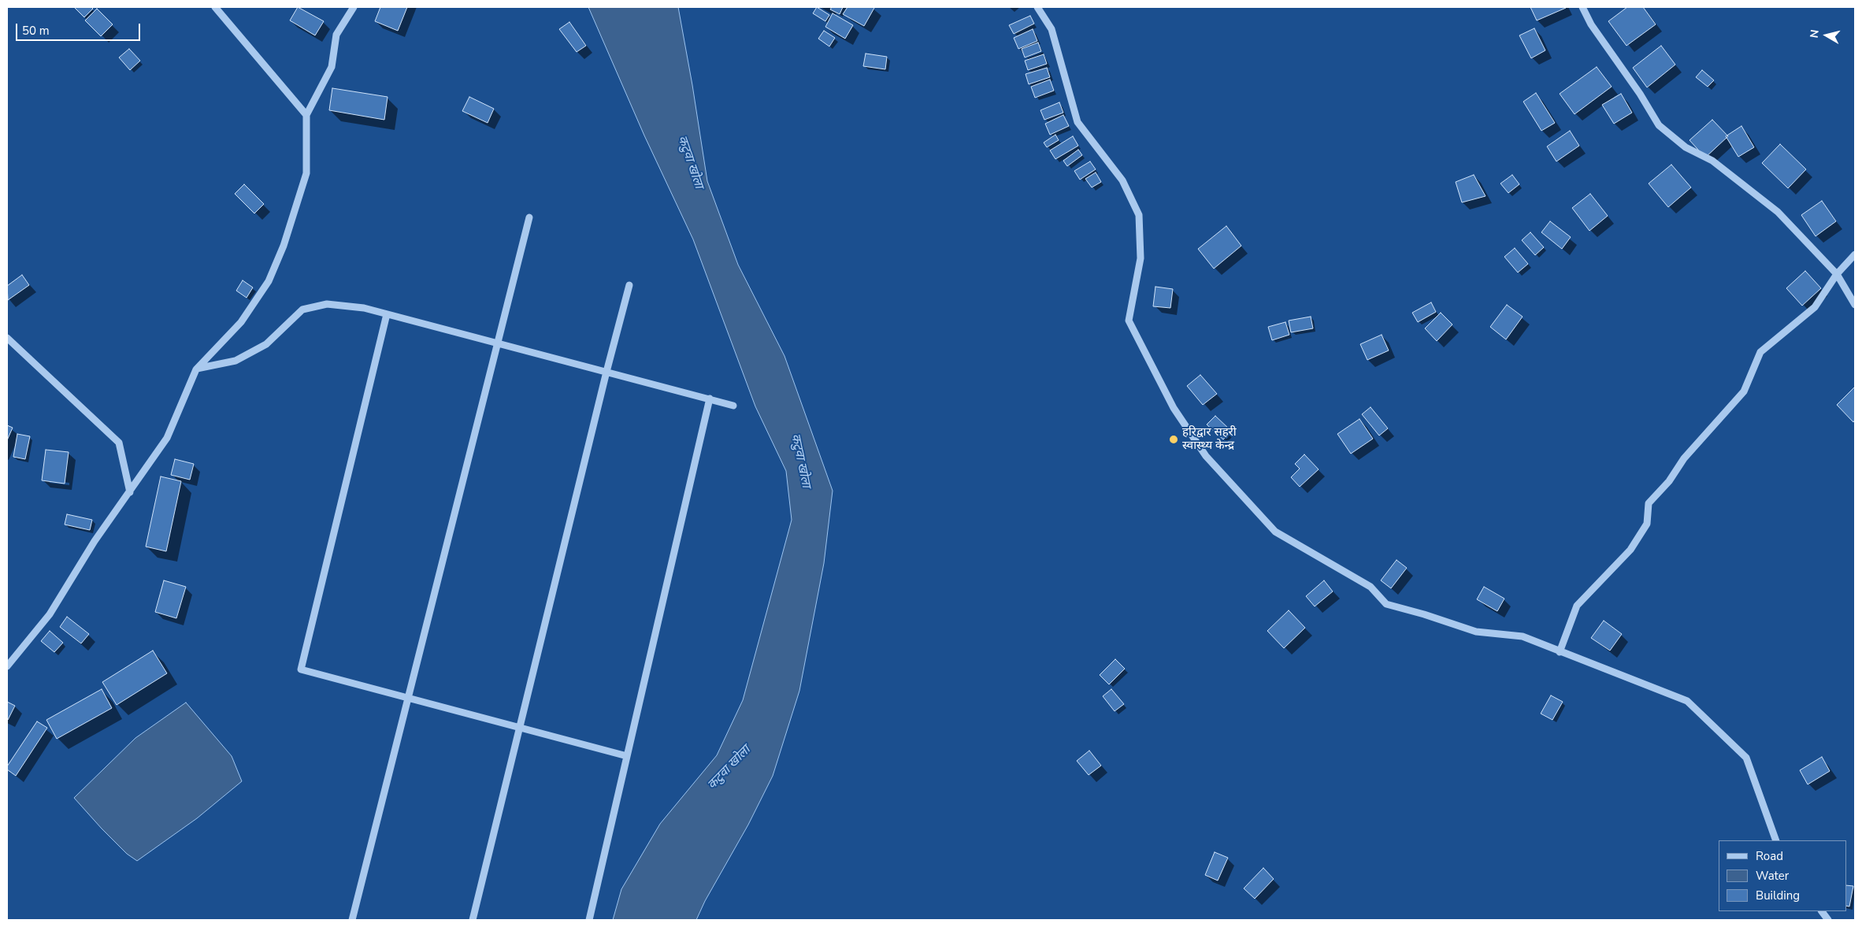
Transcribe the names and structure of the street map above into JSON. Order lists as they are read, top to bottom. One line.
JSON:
{"water":["कटुवा खोला"],"places":["हरिद्वार सहरी स्वास्थ्य केन्द्र"],"legend":["Road","Water","Building"],"scale_bar":"50 m","north":"left"}
